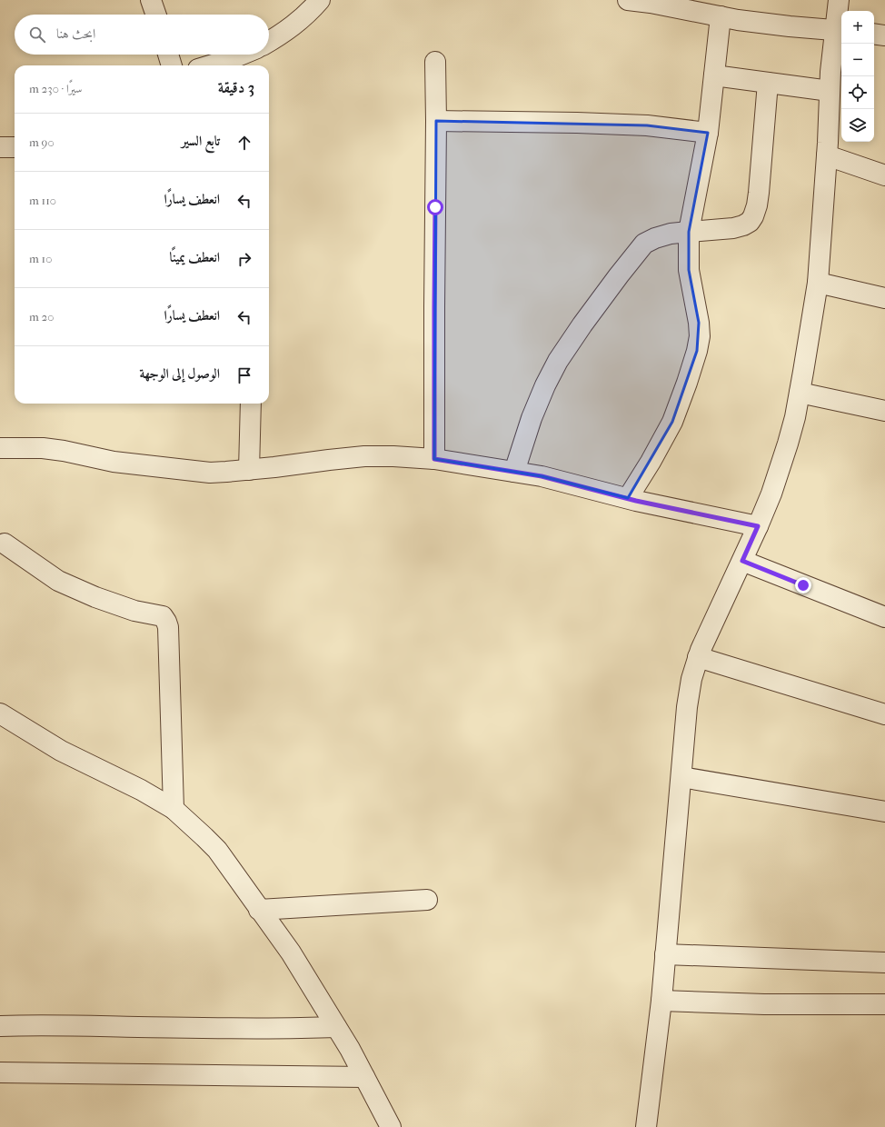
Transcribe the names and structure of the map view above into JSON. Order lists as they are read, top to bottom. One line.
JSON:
{"page":{"map_buttons":["+","−"],"search":"ابحث هنا","heading":["3 دقيقة","سيرًا · 230 m"],"list":[["تابع السير","90 m"],["انعطف يسارًا","110 m"],["انعطف يمينًا","10 m"],["انعطف يسارًا","20 m"],"الوصول إلى الوجهة"]}}
